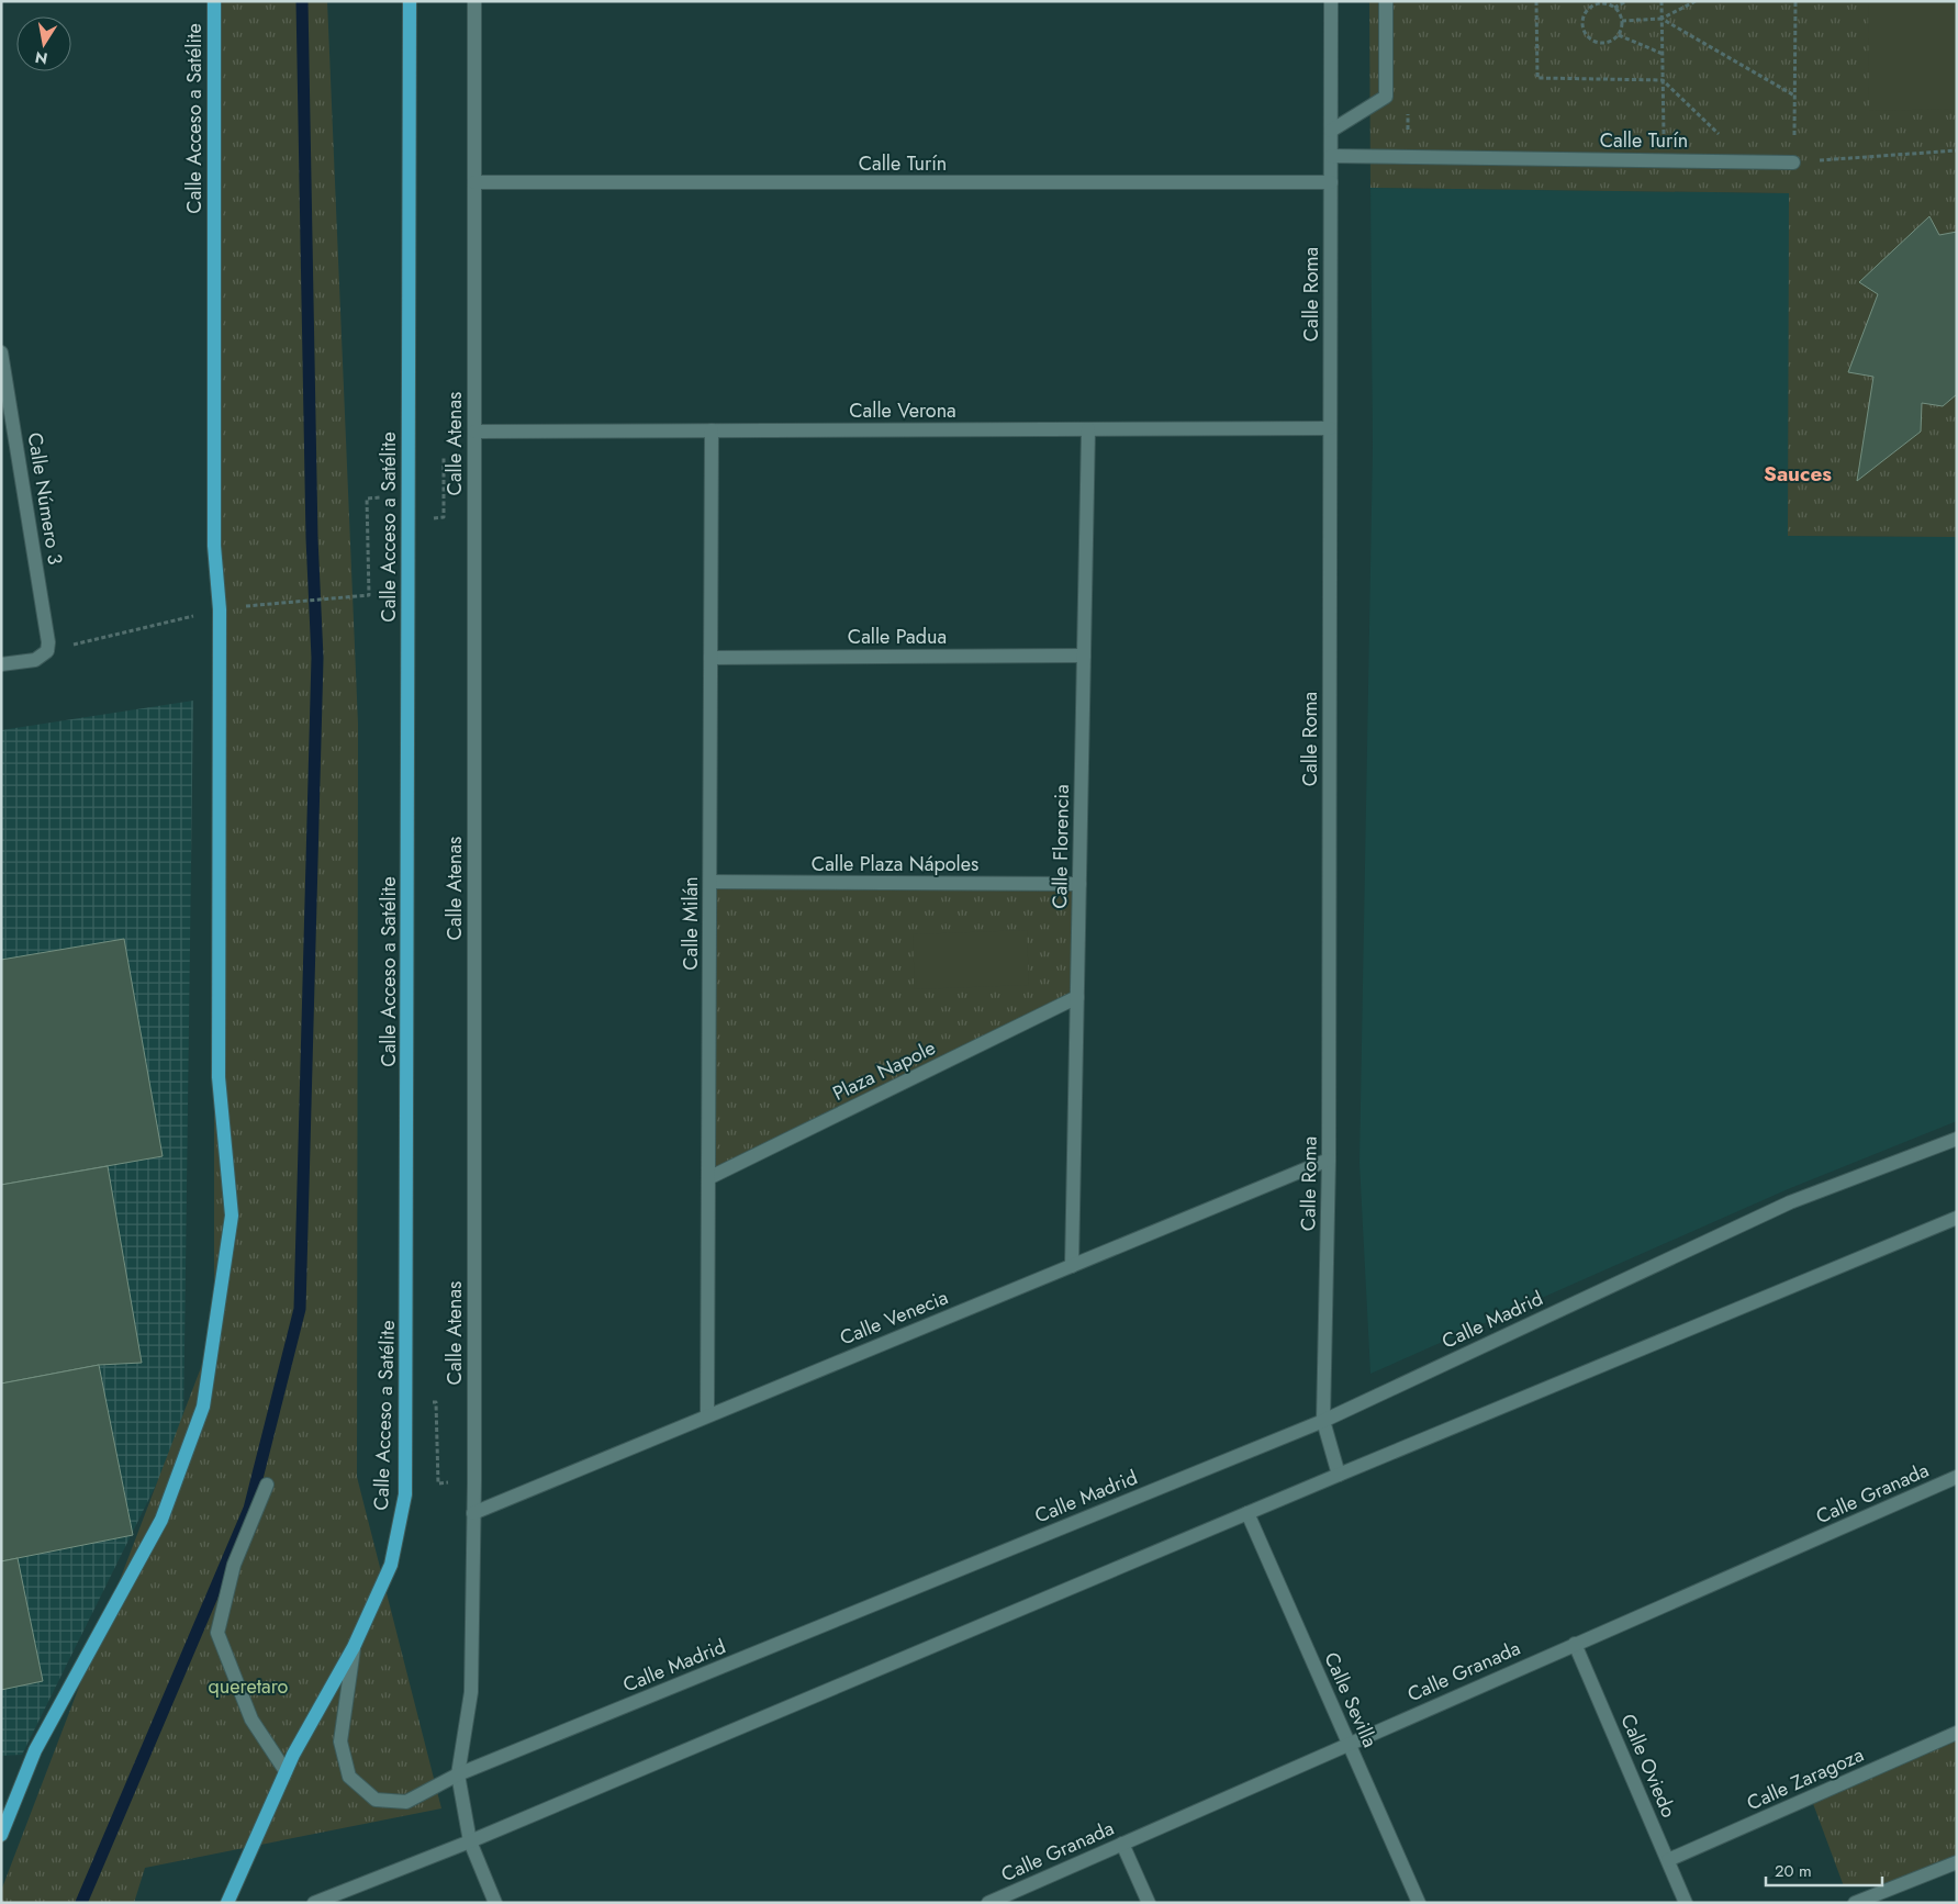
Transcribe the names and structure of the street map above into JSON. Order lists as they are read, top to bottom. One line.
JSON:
{"streets":{"main road":["Calle Acceso a Satélite"],"street":["Calle Turín","Calle Roma","Calle Verona","Calle Atenas","Calle Número 3","Calle Padua","Calle Florencia","Calle Plaza Nápoles","Calle Milán","Plaza Napole","Calle Venecia","Calle Madrid","Calle Granada","Calle Sevilla","Calle Oviedo","Calle Zaragoza"]},"crossings":[["Calle Acceso a Satélite","Calle Madrid"],["Calle Turín","Calle Roma"],["Calle Turín","Calle Atenas"],["Calle Roma","Calle Verona"],["Calle Roma","Calle Venecia"],["Calle Roma","Calle Madrid"],["Calle Verona","Calle Atenas"],["Calle Verona","Calle Florencia"],["Calle Verona","Calle Milán"],["Calle Atenas","Calle Venecia"],["Calle Atenas","Calle Madrid"],["Calle Padua","Calle Florencia"],["Calle Padua","Calle Milán"],["Calle Florencia","Calle Plaza Nápoles"],["Calle Florencia","Plaza Napole"],["Calle Florencia","Calle Venecia"],["Calle Plaza Nápoles","Calle Milán"],["Calle Milán","Plaza Napole"],["Calle Milán","Calle Venecia"],["Calle Granada","Calle Sevilla"],["Calle Granada","Calle Oviedo"],["Calle Oviedo","Calle Zaragoza"]],"districts":["Sauces"],"parks":["queretaro"],"scale_bar":"20 m","north":"bottom"}
